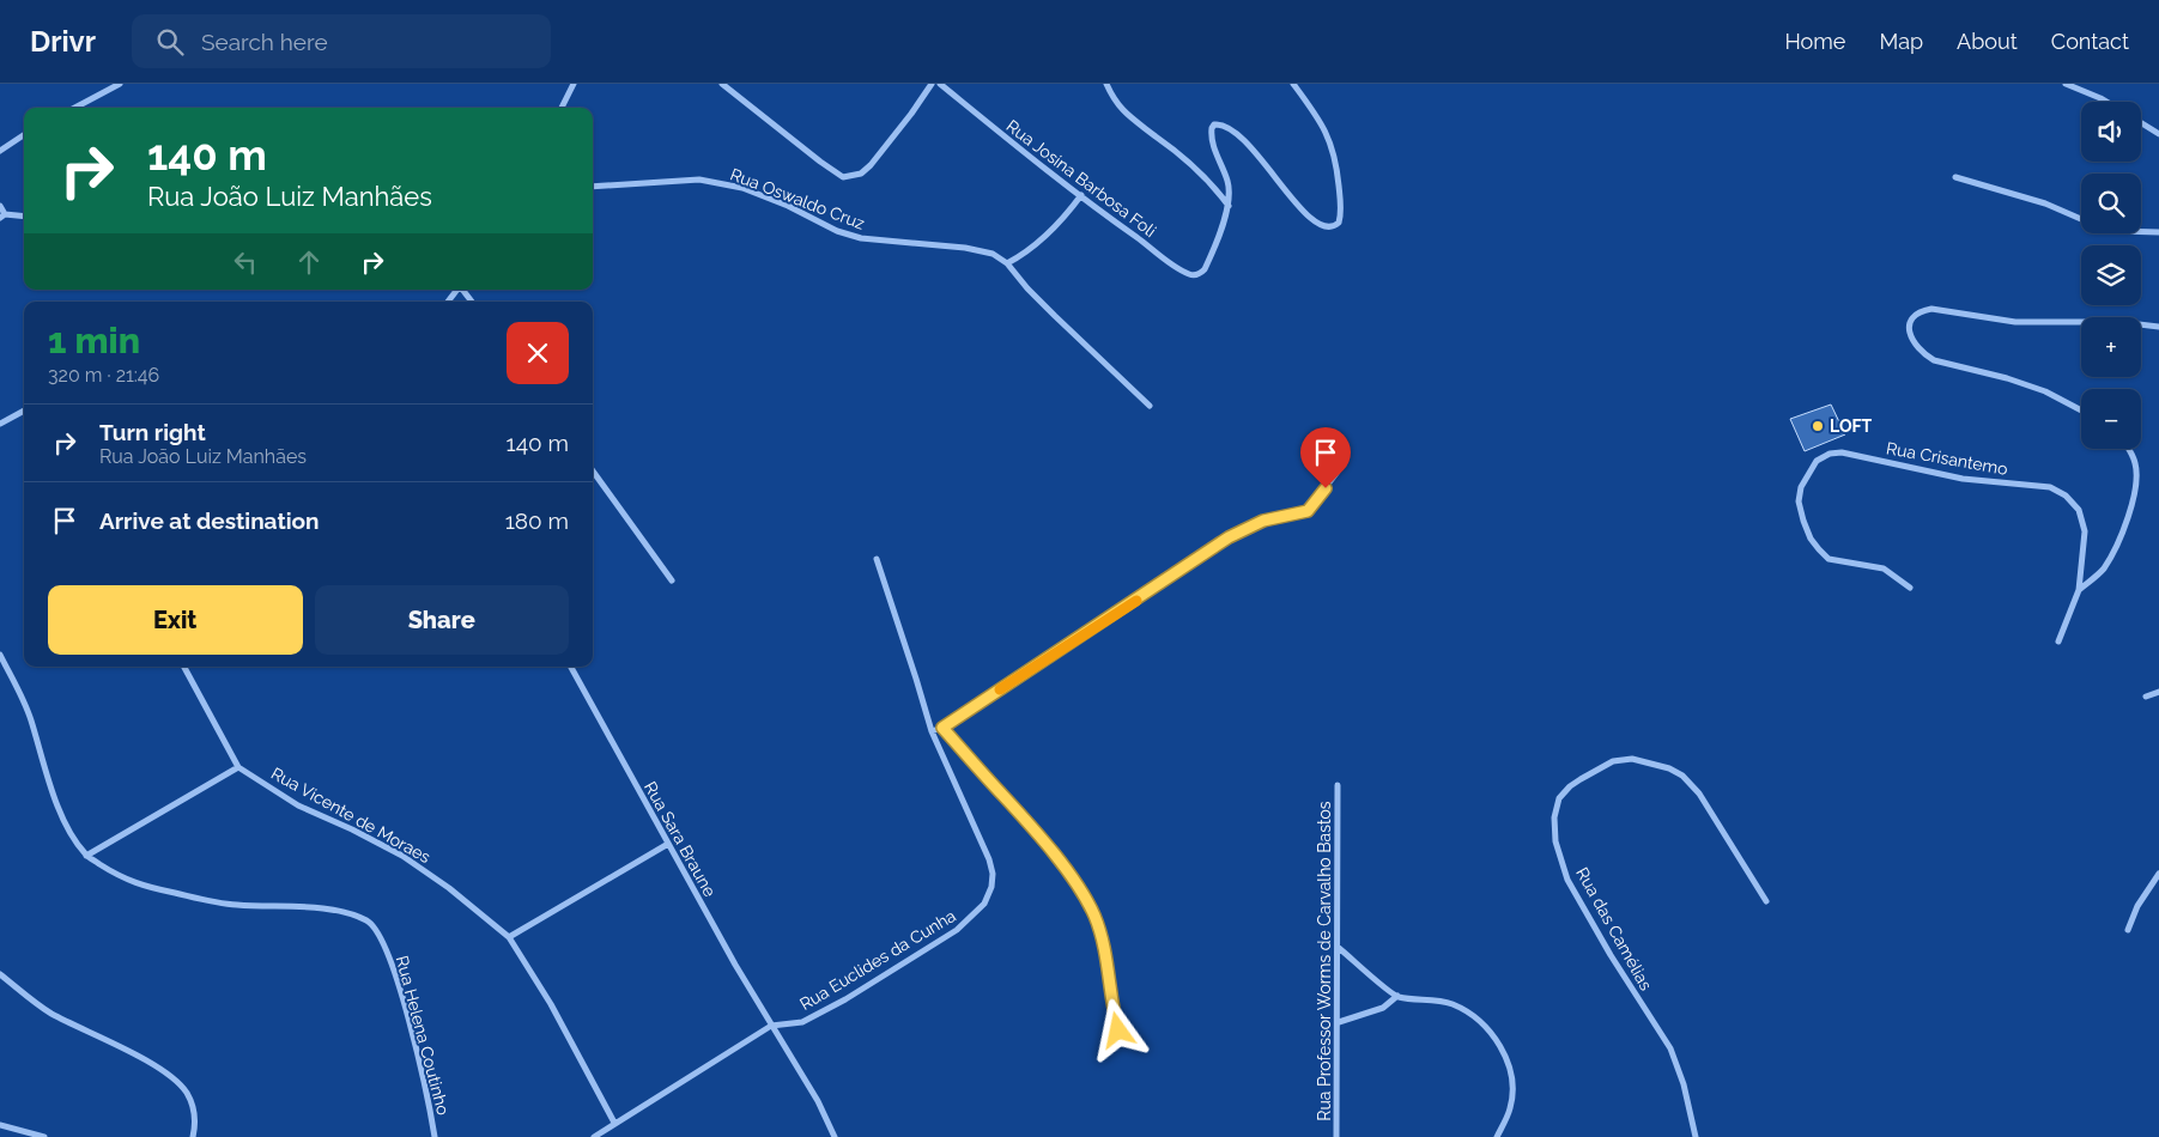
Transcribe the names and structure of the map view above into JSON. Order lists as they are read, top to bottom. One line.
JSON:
{"streets":{"street":["Rua Josina Barbosa Foli","Rua Oswaldo Cruz","Rua Crisantemo","Rua Vicente de Moraes","Rua Sara Braune","Rua das Camélias","Rua Euclides da Cunha","Rua Professor Worms de Carvalho Bastos","Rua Helena Coutinho"]},"crossings":[["Rua Sara Braune","Rua Euclides da Cunha"]],"places":["LOFT"],"page":{"header":"Drivr","search":"Search here","nav":["Home","Map","About","Contact"],"map_buttons":["+","−"],"turn":["140 m","Rua João Luiz Manhães"],"heading":["1 min","320 m · 21:46"],"list":[{"name":"Turn right","note":"Rua João Luiz Manhães","value":"140 m"},{"name":"Arrive at destination","value":"180 m"}],"buttons":["Exit","Share"]}}
